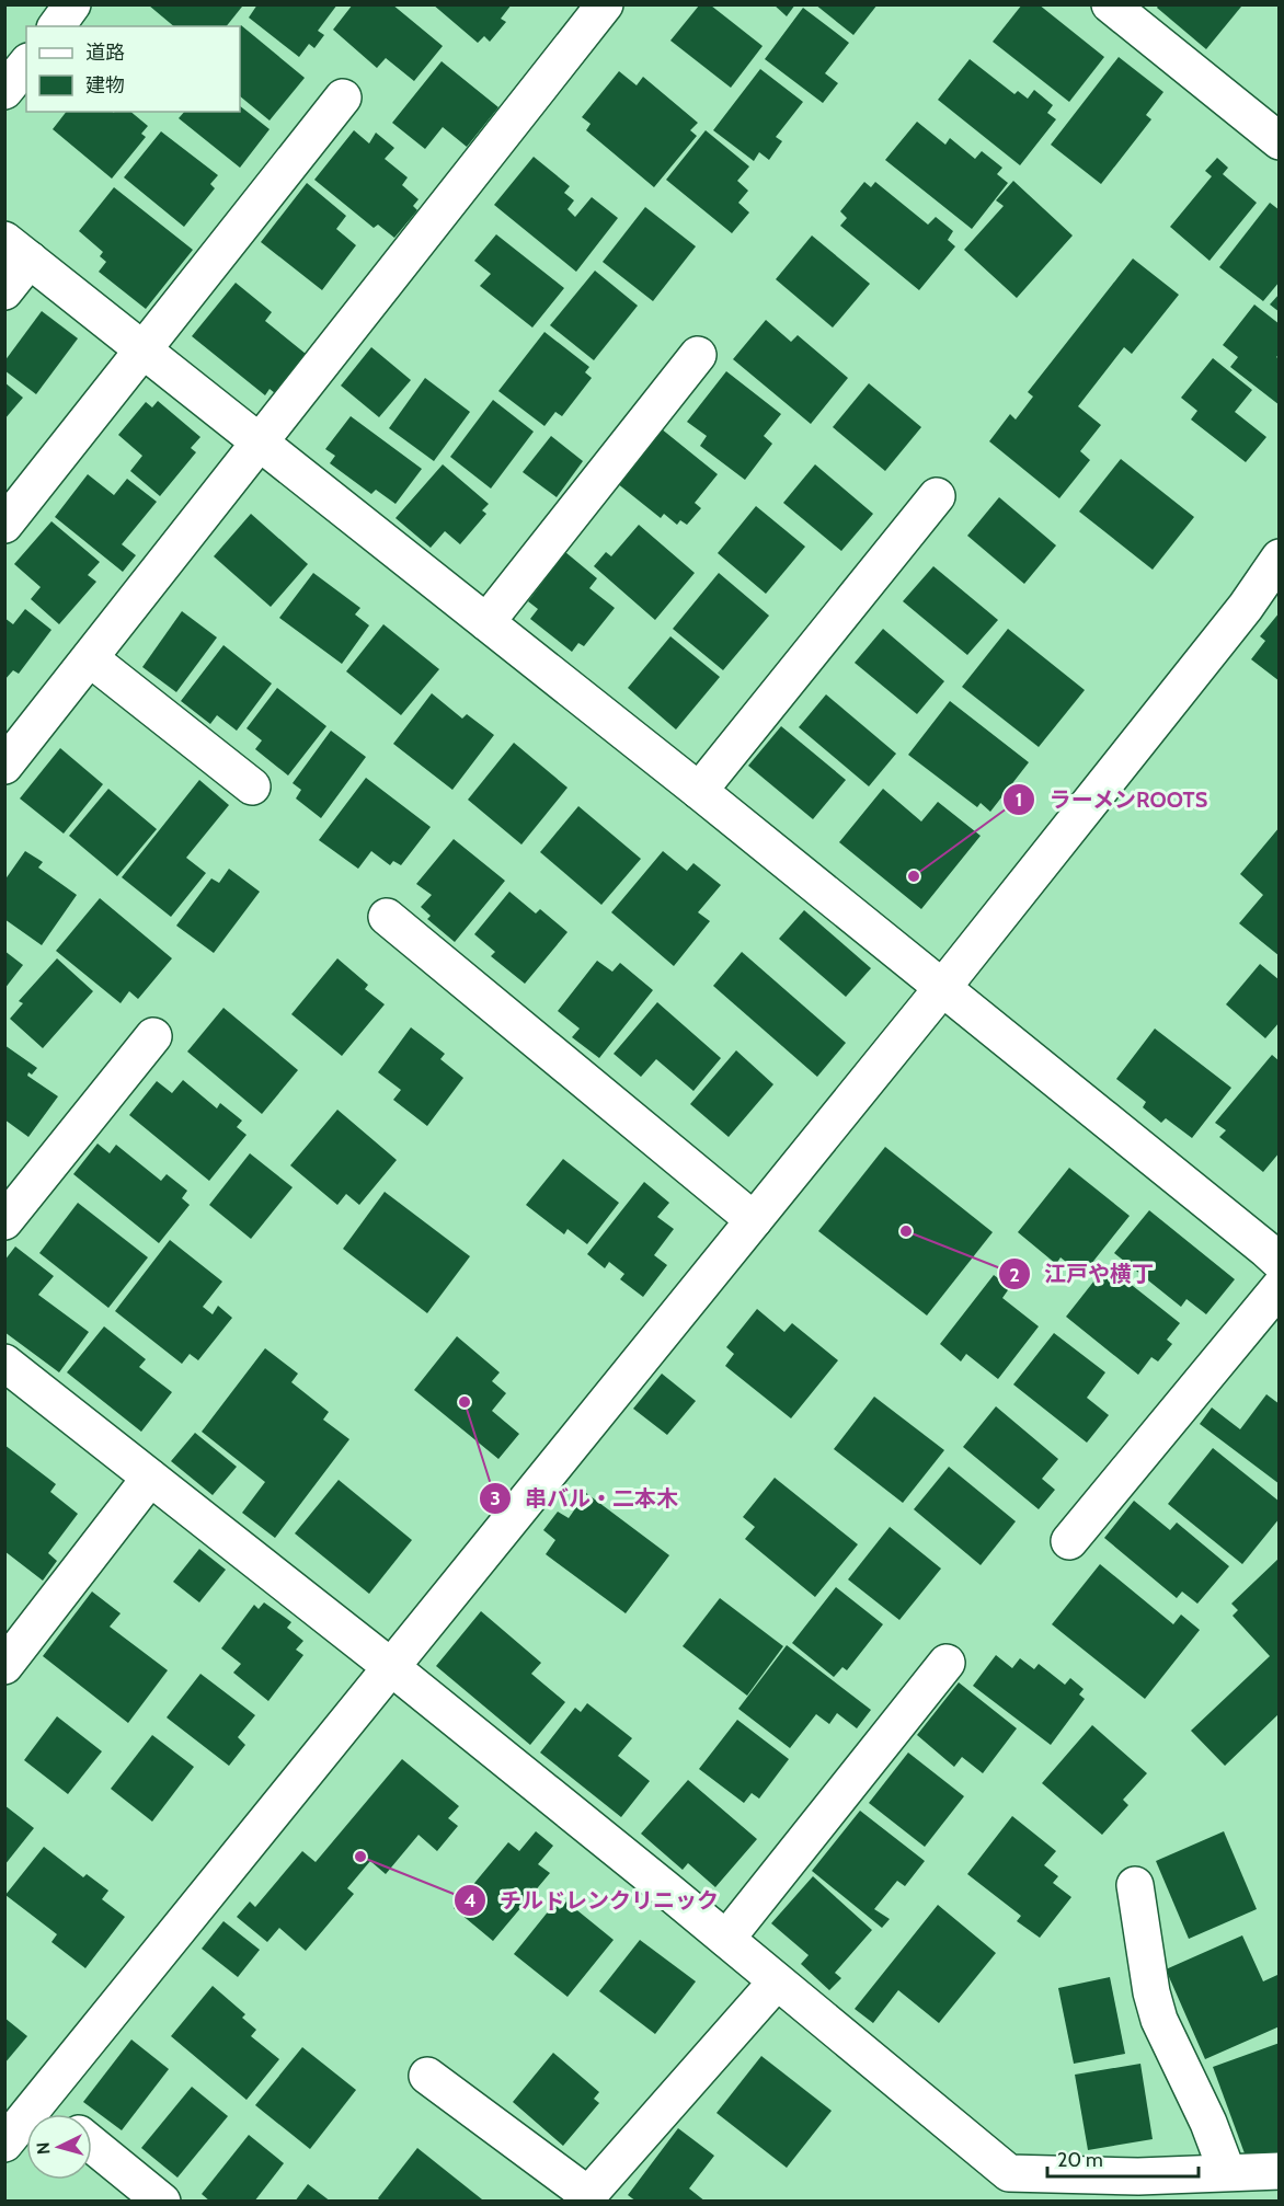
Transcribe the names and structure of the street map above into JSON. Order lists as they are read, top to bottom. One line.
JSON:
{"places":["ラーメンROOTS","江戸や横丁","串バル・二本木","チルドレンクリニック"],"legend":["道路","建物"],"scale_bar":"20 m","north":"left"}
